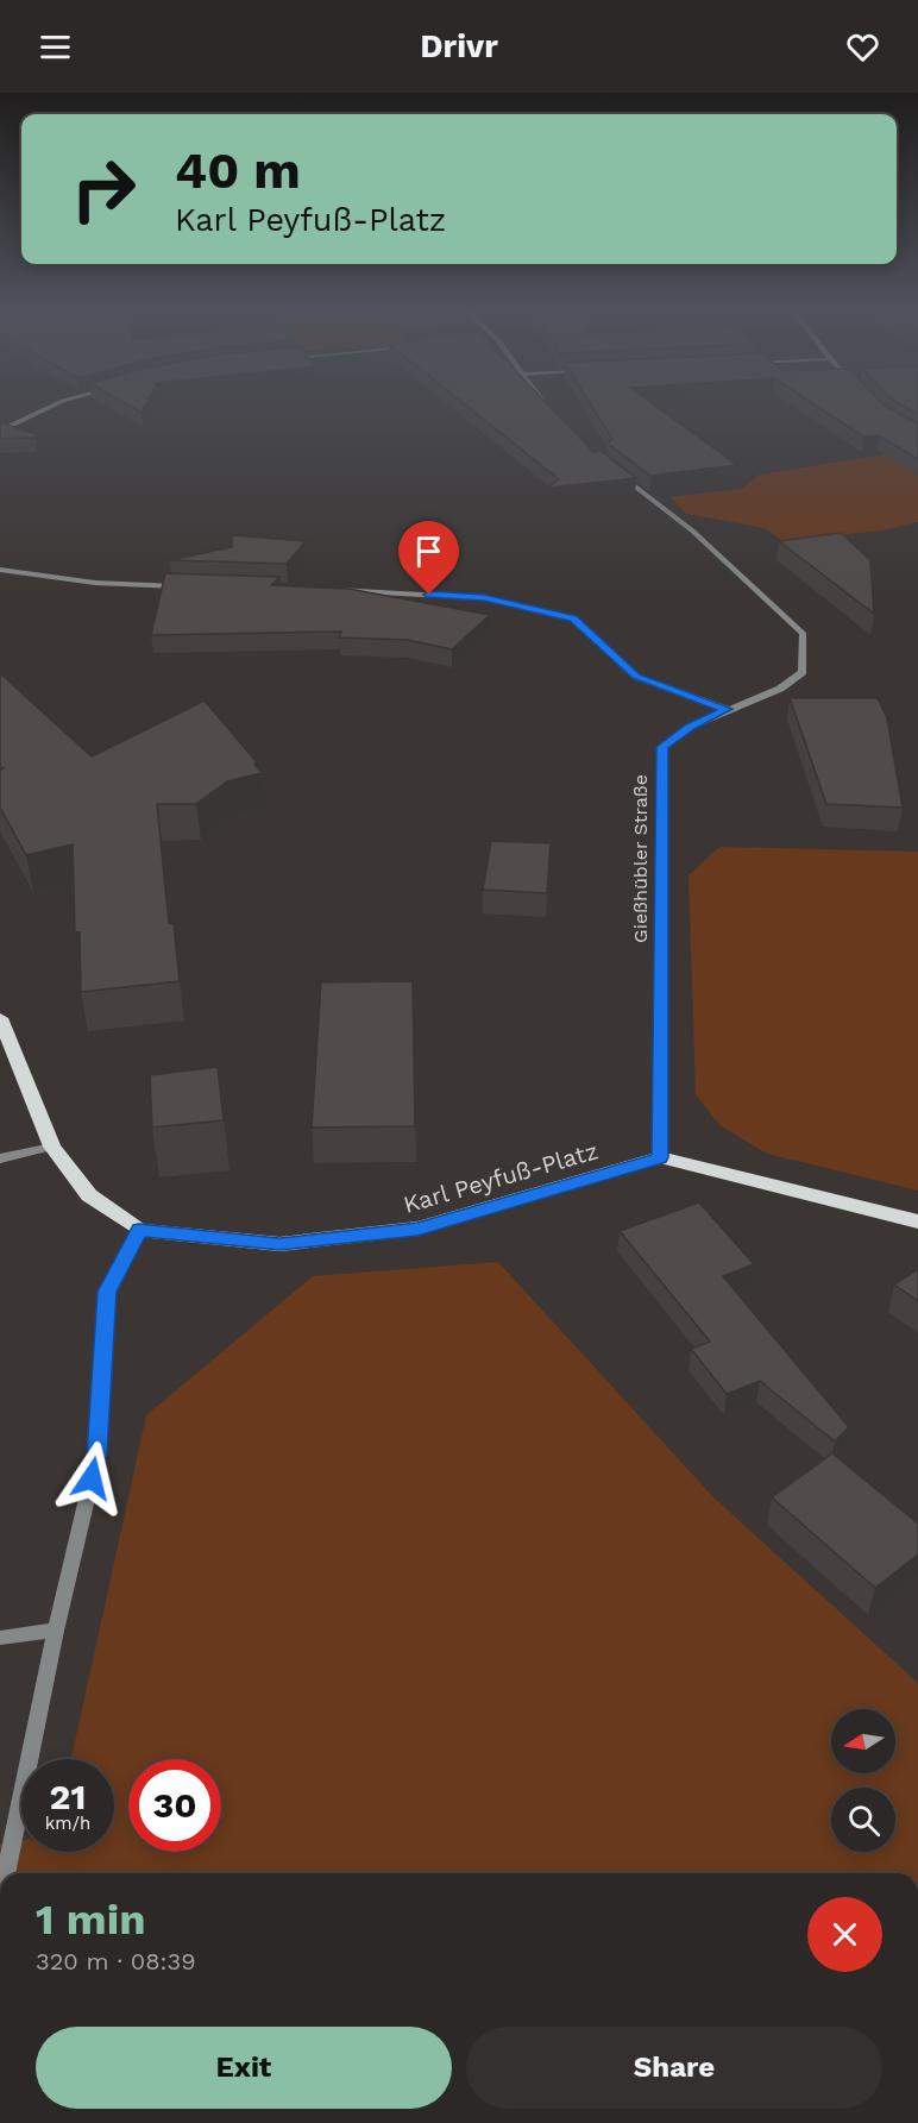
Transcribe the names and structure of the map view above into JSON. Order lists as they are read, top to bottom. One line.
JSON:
{"streets":{"main road":["Karl Peyfuß-Platz"],"street":["Gießhübler Straße"]},"crossings":[["Gießhübler Straße","Karl Peyfuß-Platz"]],"north":"left","page":{"header":"Drivr","turn":["40 m","Karl Peyfuß-Platz"],"speed":"21 km/h","limit":"30","heading":["1 min","320 m · 08:39"],"buttons":["Exit","Share"]}}
